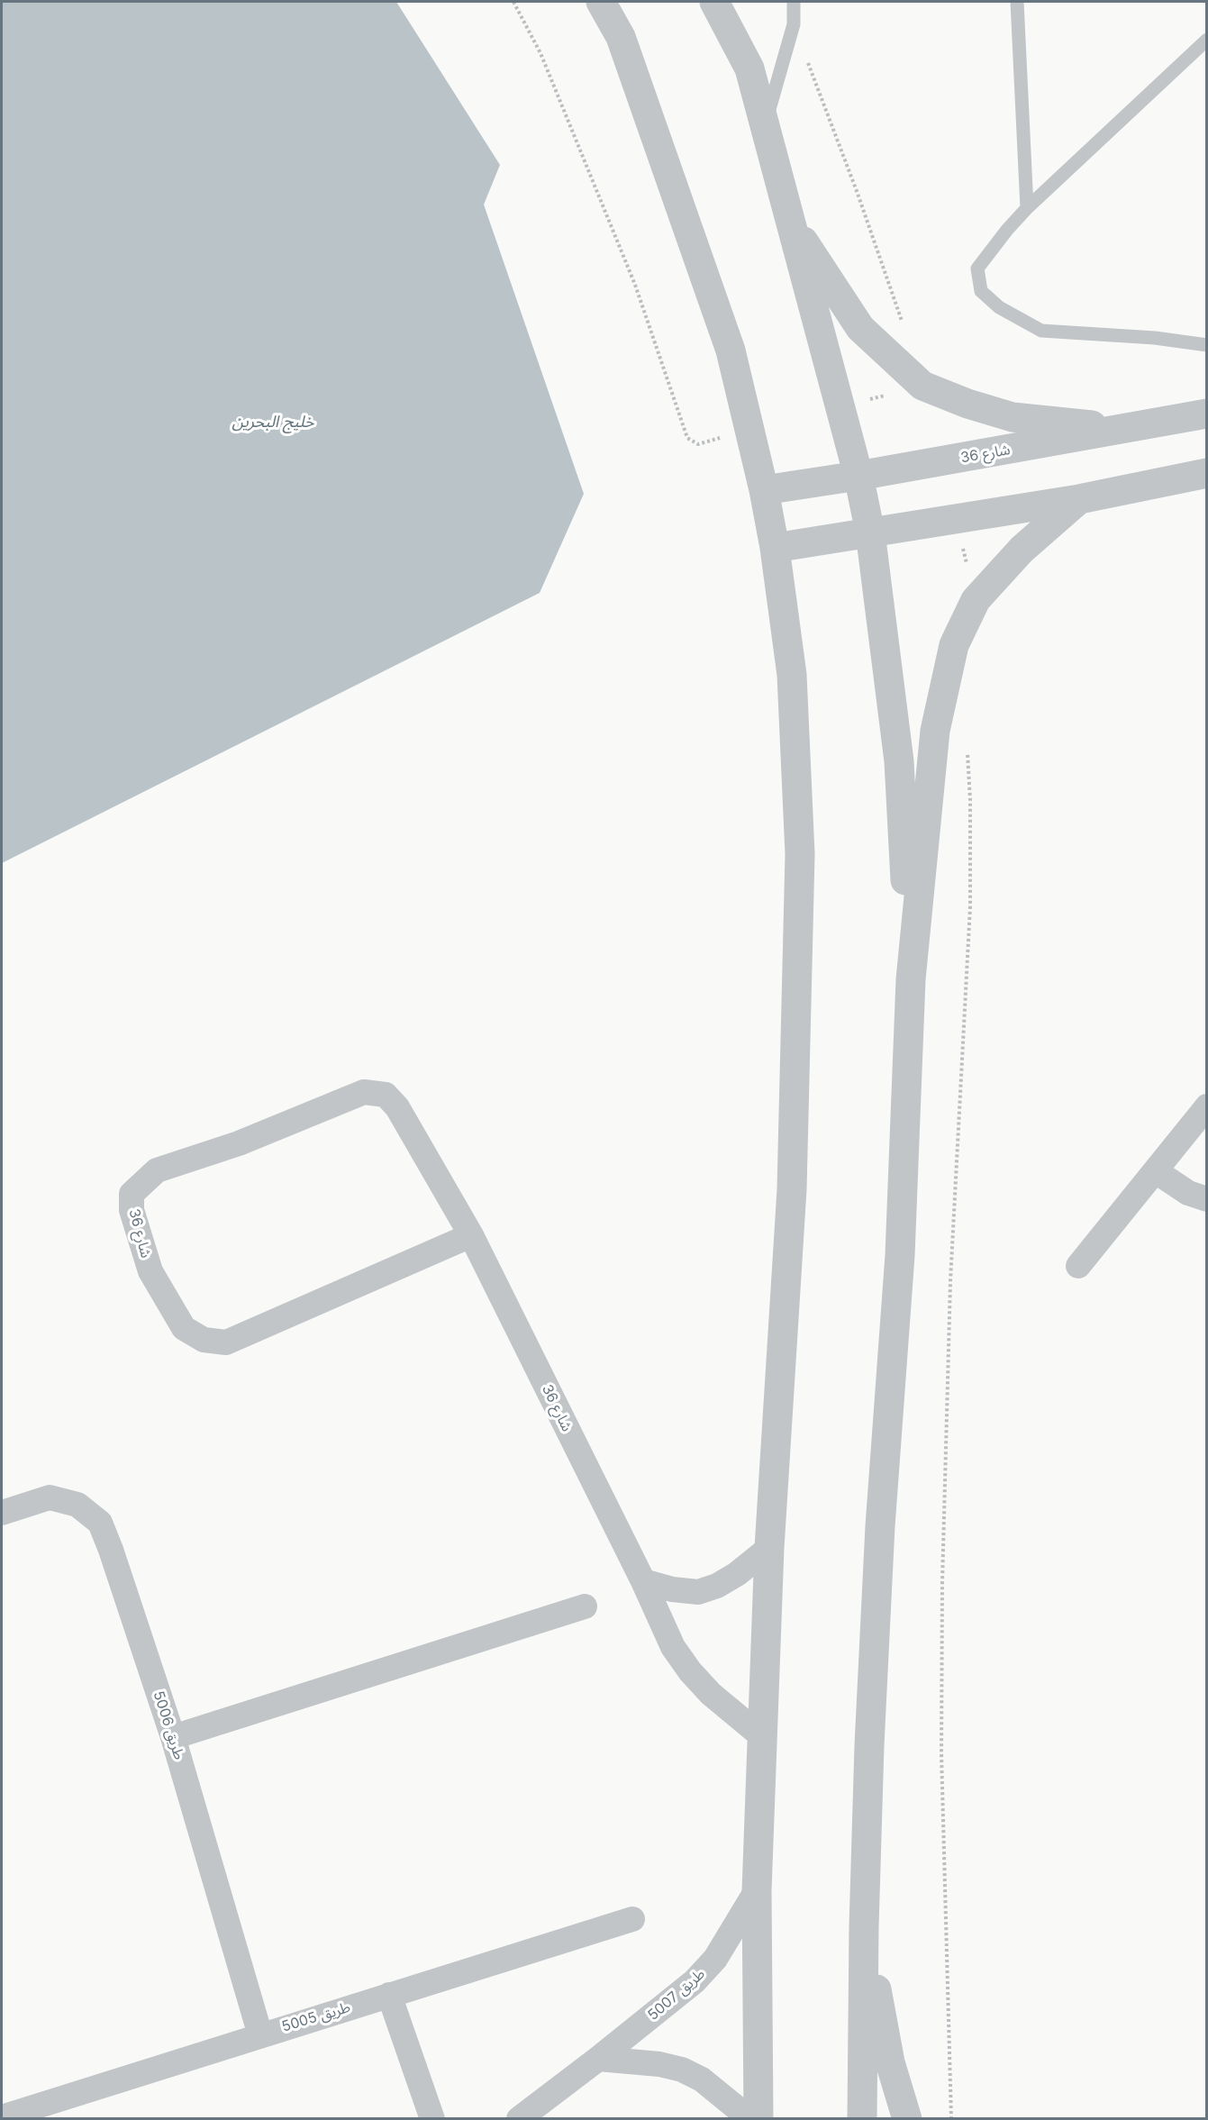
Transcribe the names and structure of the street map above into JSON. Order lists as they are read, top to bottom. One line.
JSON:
{"streets":{"street":["شارع 36","طريق 5006","طريق 5007","طريق 5005"]},"crossings":[["طريق 5006","طريق 5005"]],"water":["خليج البحرين"]}
